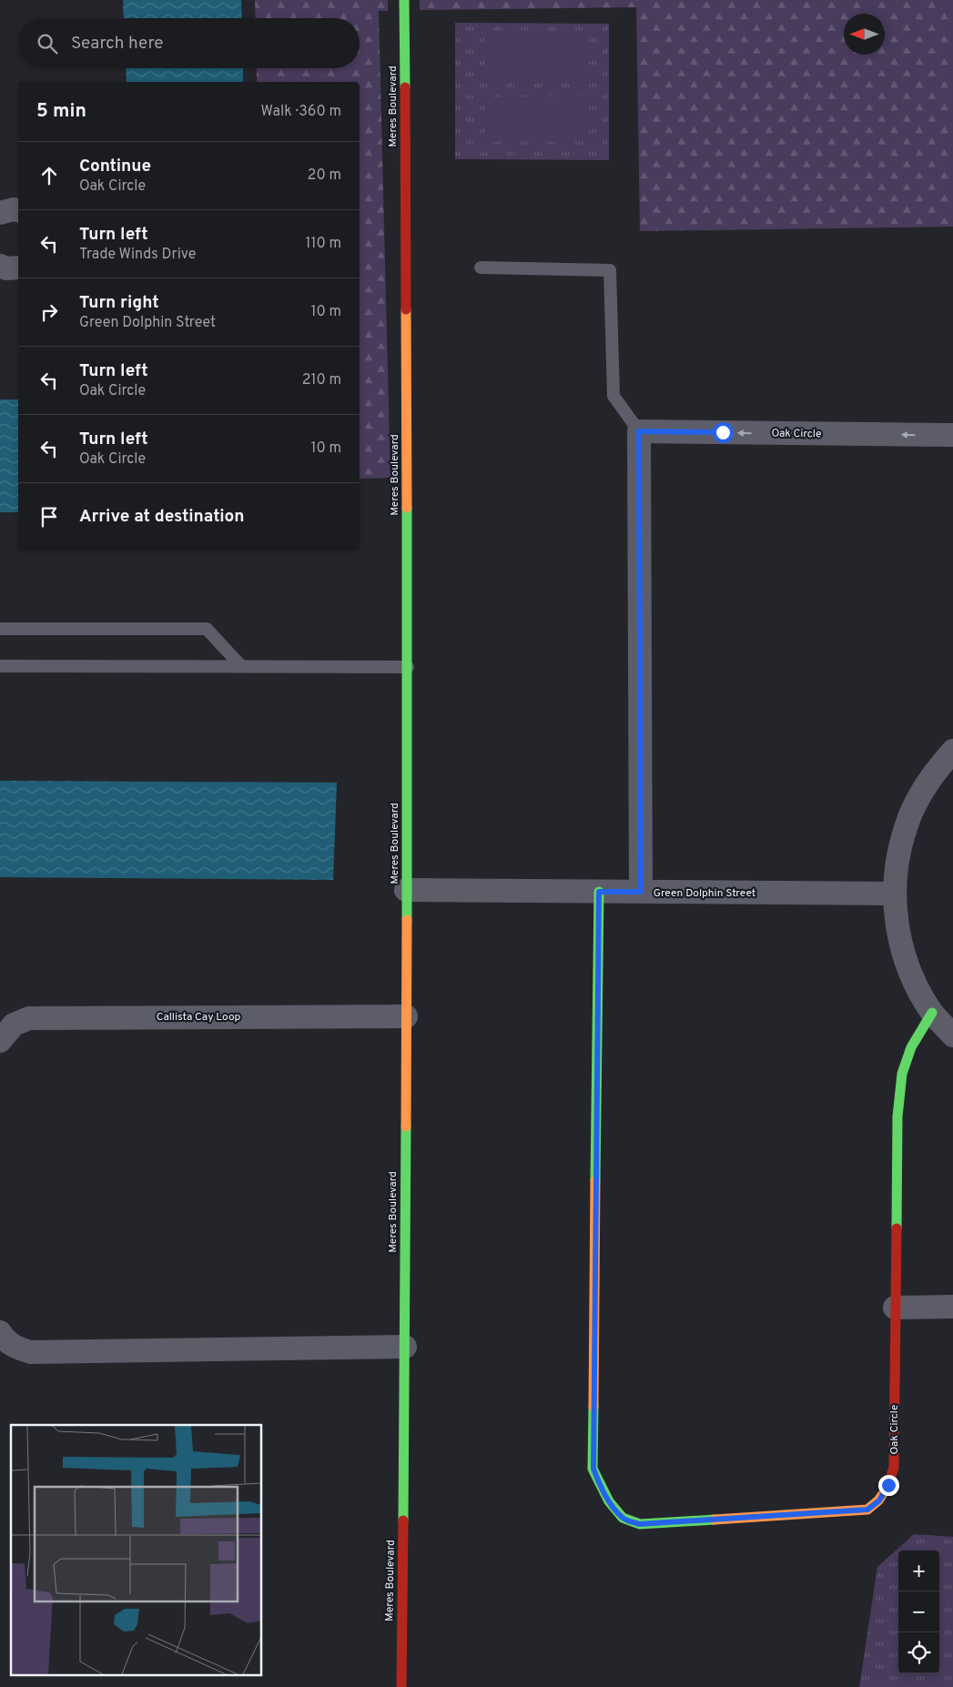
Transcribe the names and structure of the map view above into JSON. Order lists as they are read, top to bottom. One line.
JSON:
{"streets":{"street":["Meres Boulevard","Oak Circle","Green Dolphin Street","Callista Cay Loop"]},"crossings":[["Meres Boulevard","Green Dolphin Street"],["Meres Boulevard","Callista Cay Loop"],["Oak Circle","Green Dolphin Street"]],"north":"left","page":{"search":"Search here","heading":["5 min","Walk · 360 m"],"list":[["Continue","Oak Circle","20 m"],["Turn left","Trade Winds Drive","110 m"],["Turn right","Green Dolphin Street","10 m"],["Turn left","Oak Circle","210 m"],["Turn left","Oak Circle","10 m"],"Arrive at destination"],"map_buttons":["+","−"]}}
